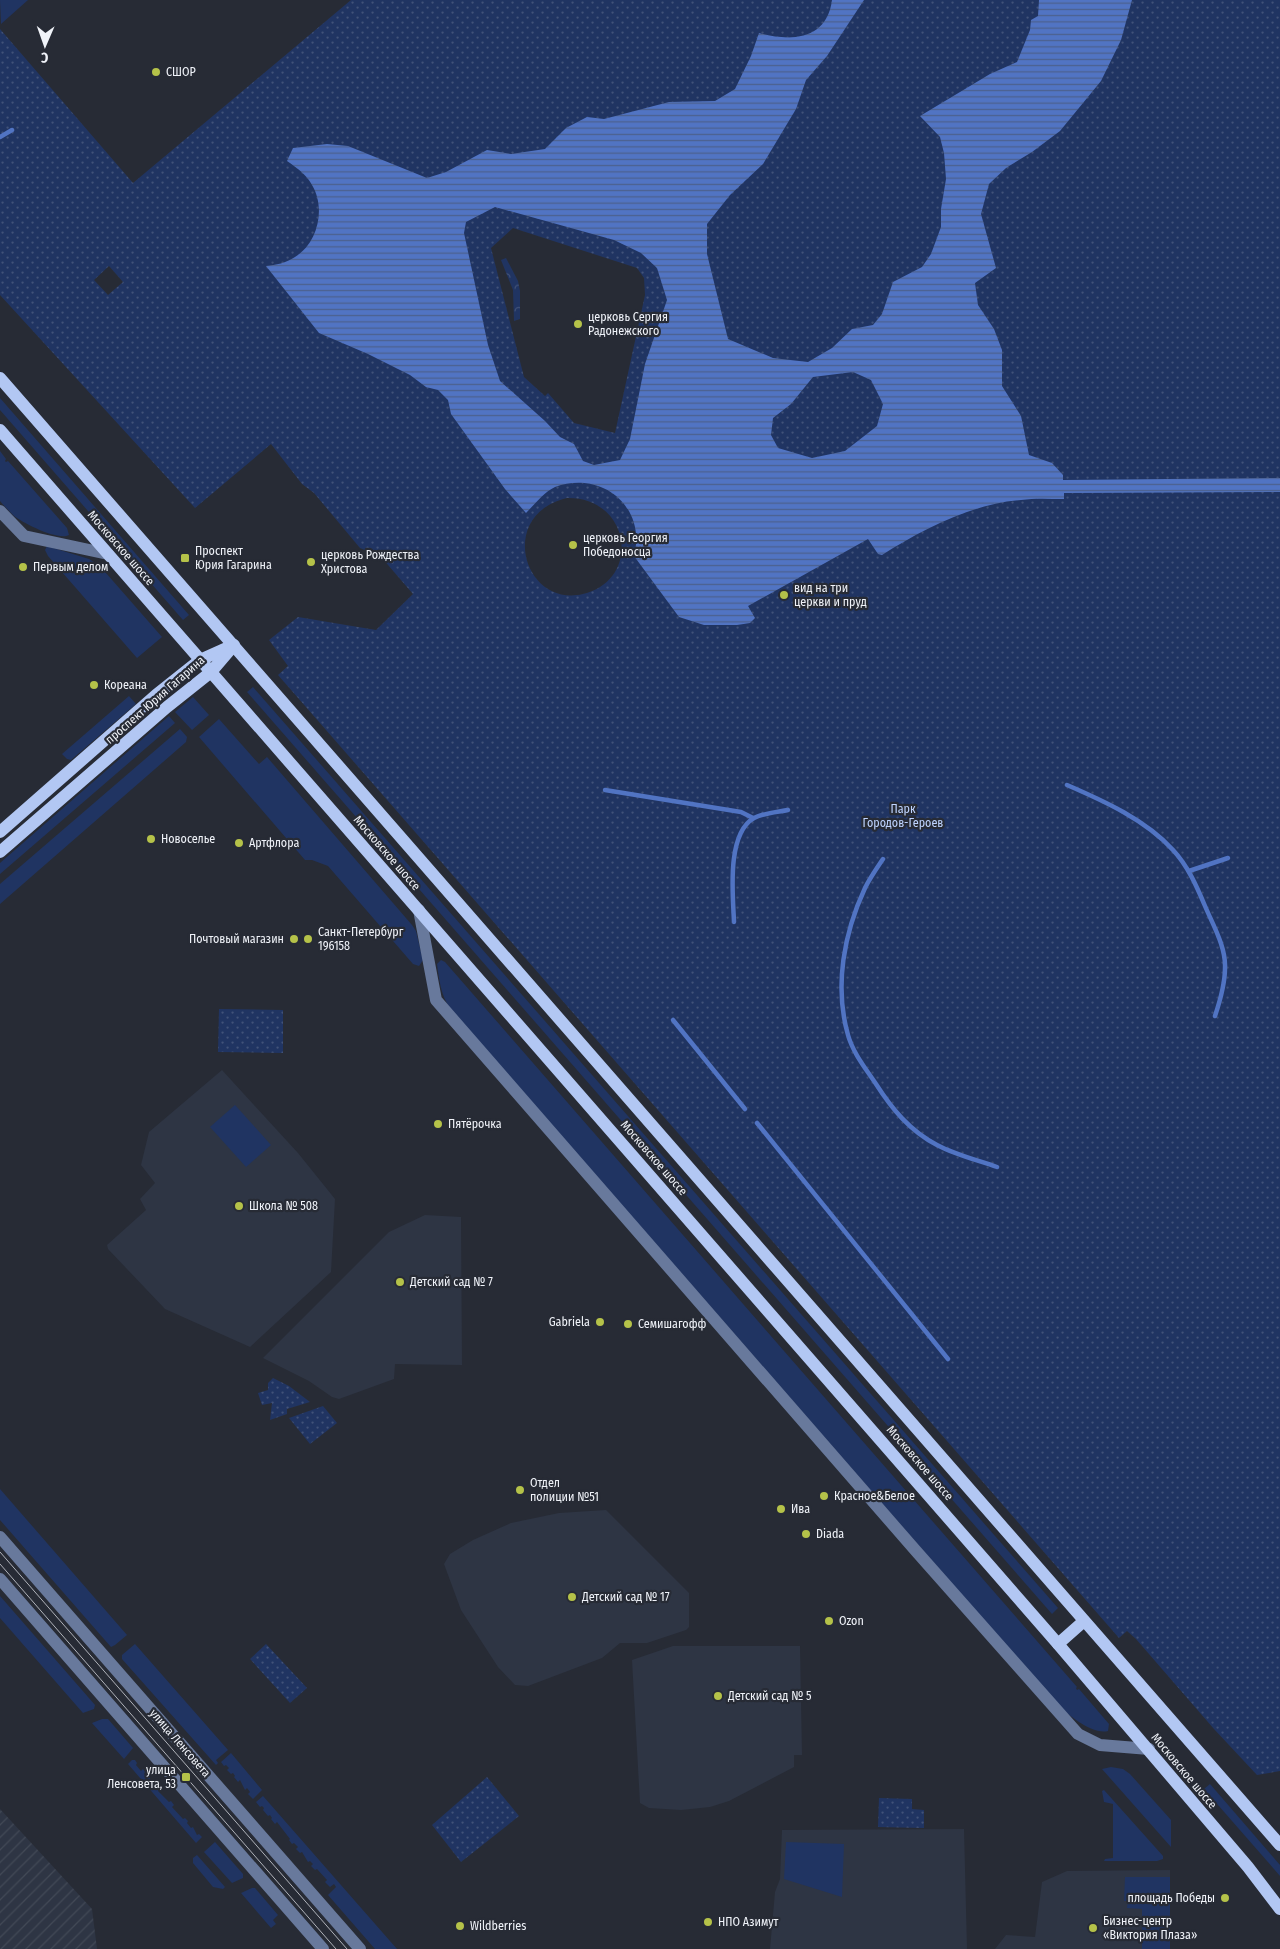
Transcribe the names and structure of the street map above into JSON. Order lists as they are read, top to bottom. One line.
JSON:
{"streets":{"main road":["Московское шоссе","проспект Юрия Гагарина"],"street":["улица Ленсовета"]},"crossings":[["Московское шоссе","проспект Юрия Гагарина"]],"parks":["Парк Городов-Героев"],"places":{"other":["СШОР","церковь Сергия Радонежского","церковь Георгия Победоносца","церковь Рождества Христова","Первым делом","вид на три церкви и пруд","Кореана","Новоселье","Артфлора","Почтовый магазин","Санкт-Петербург 196158","Пятёрочка","Школа № 508","Детский сад № 7","Gabriela","Семишагофф","Отдел полиции №51","Красное&Белое","Ива","Diada","Детский сад № 17","Ozon","Детский сад № 5","площадь Победы","НПО Азимут","Wildberries","Бизнес-центр «Виктория Плаза»"],"transit":["Проспект Юрия Гагарина","улица Ленсовета, 53"]},"north":"bottom"}
